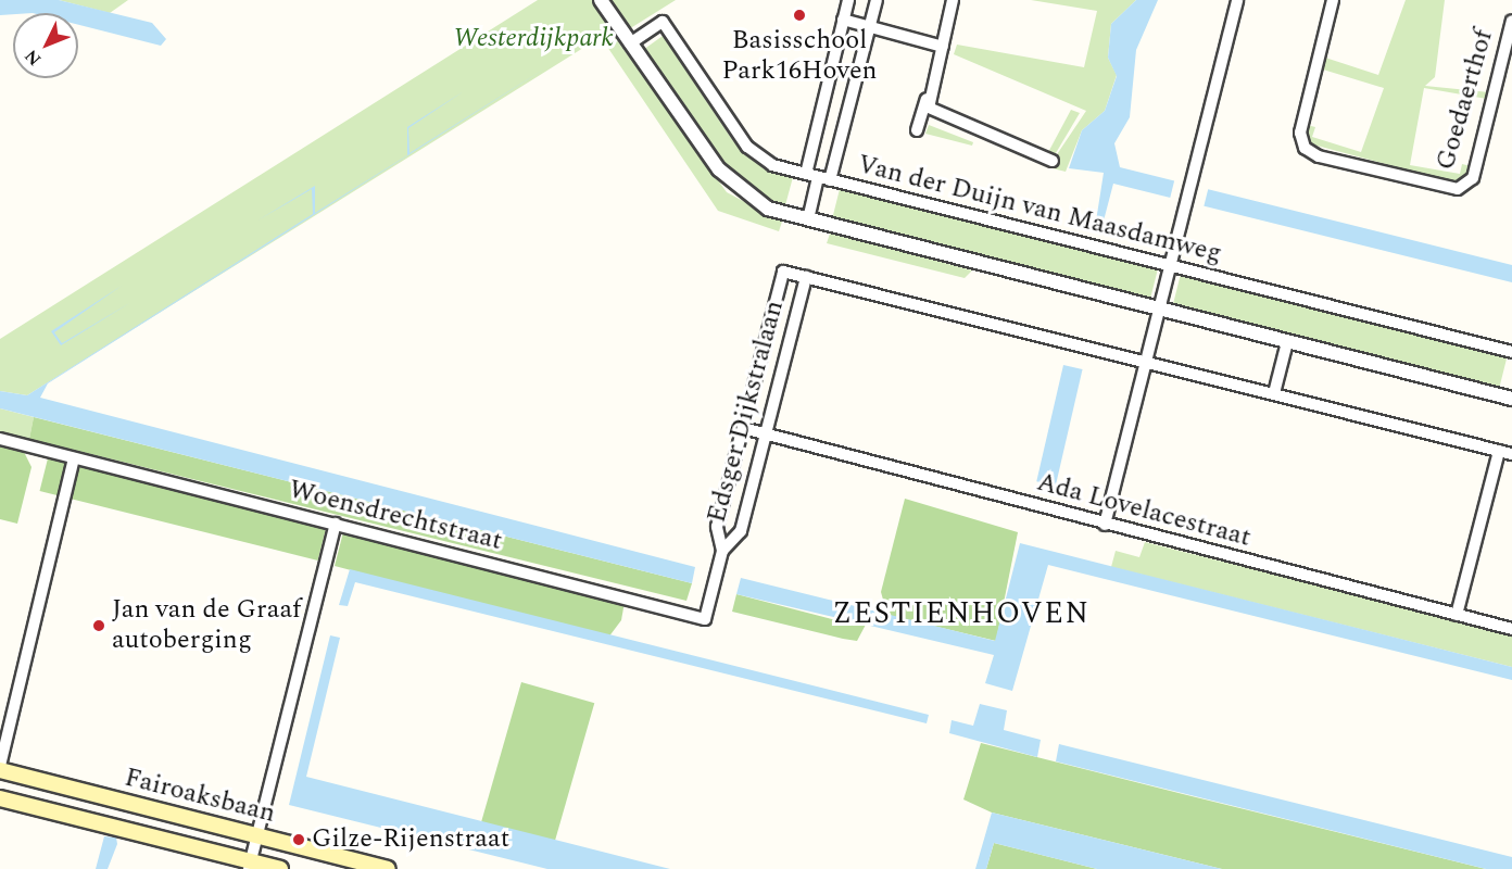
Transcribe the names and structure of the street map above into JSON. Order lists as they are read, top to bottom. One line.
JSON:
{"streets":{"main road":["Fairoaksbaan"],"street":["Goedaerthof","Van der Duijn van Maasdamweg","Edsger Dijkstralaan","Ada Lovelacestraat","Woensdrechtstraat"]},"crossings":[["Edsger Dijkstralaan","Ada Lovelacestraat"],["Edsger Dijkstralaan","Woensdrechtstraat"]],"districts":["ZESTIENHOVEN"],"parks":["Westerdijkpark"],"places":["Basisschool Park16Hoven","Jan van de Graaf autoberging","Gilze-Rijenstraat"],"north":"bottom left"}
